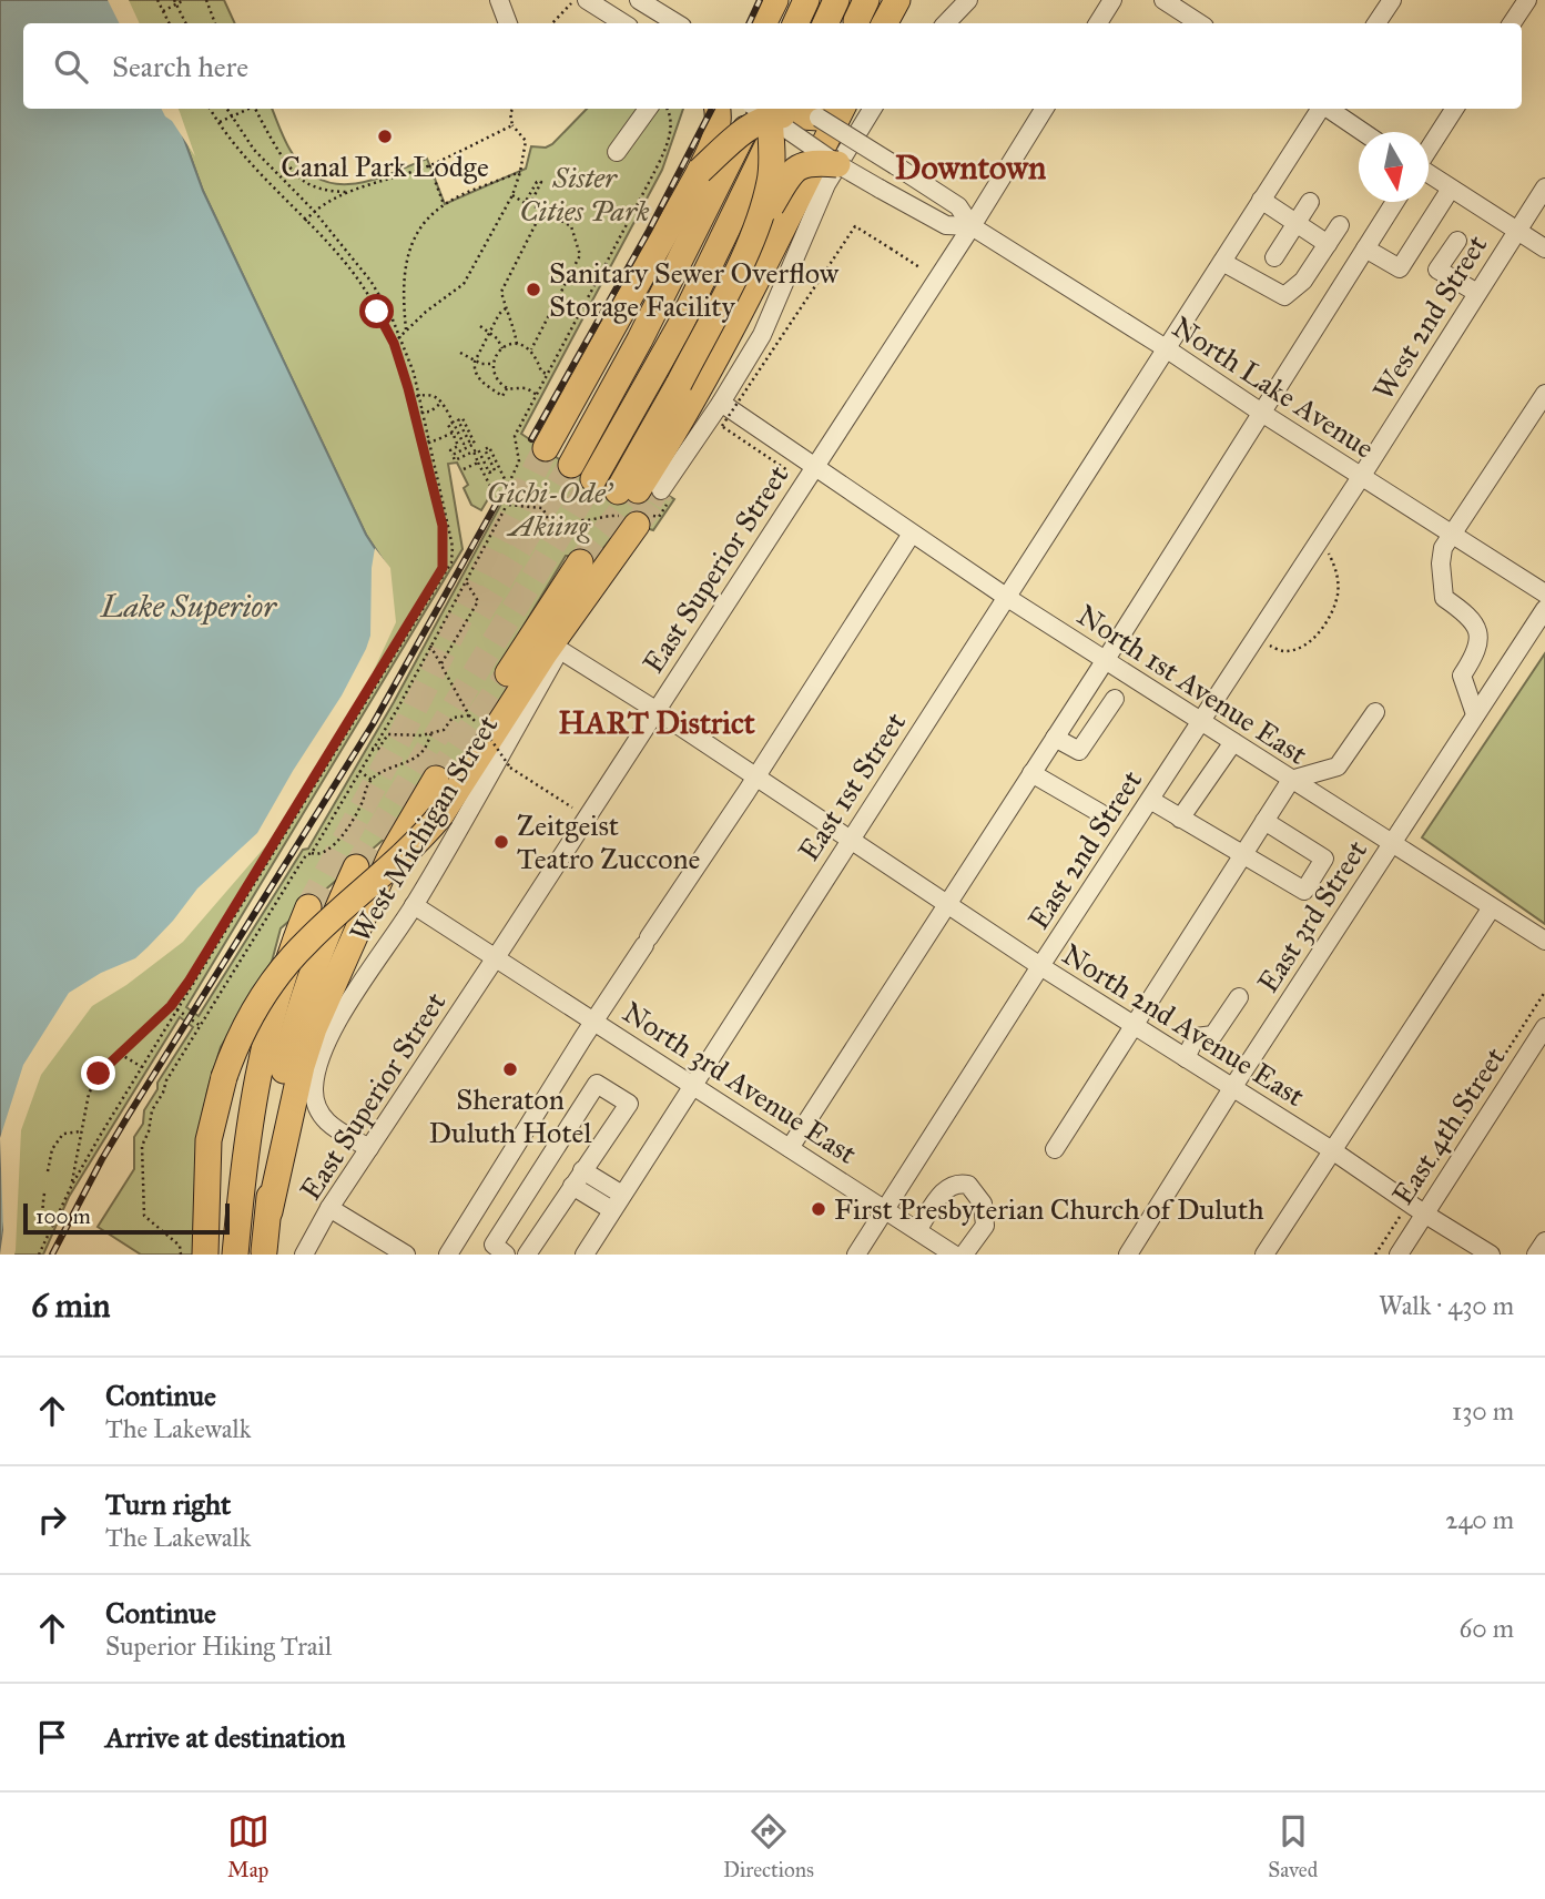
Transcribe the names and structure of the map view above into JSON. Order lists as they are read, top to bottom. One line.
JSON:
{"streets":{"street":["West 2nd Street","North Lake Avenue","East Superior Street","North 1st Avenue East","East 1st Street","West Michigan Street","East 2nd Street","East 3rd Street","North 2nd Avenue East","North 3rd Avenue East","East 4th Street"]},"crossings":[["West 2nd Street","North Lake Avenue"],["West 2nd Street","East 2nd Street"],["North Lake Avenue","East Superior Street"],["North Lake Avenue","East 1st Street"],["North Lake Avenue","East 2nd Street"],["East Superior Street","North 1st Avenue East"],["East Superior Street","West Michigan Street"],["East Superior Street","North 2nd Avenue East"],["East Superior Street","North 3rd Avenue East"],["North 1st Avenue East","East 1st Street"],["North 1st Avenue East","West Michigan Street"],["North 1st Avenue East","East 2nd Street"],["North 1st Avenue East","East 3rd Street"],["East 1st Street","North 2nd Avenue East"],["East 1st Street","North 3rd Avenue East"],["West Michigan Street","North 2nd Avenue East"],["West Michigan Street","North 3rd Avenue East"],["East 2nd Street","North 2nd Avenue East"],["East 2nd Street","North 3rd Avenue East"],["East 3rd Street","North 2nd Avenue East"],["North 2nd Avenue East","East 4th Street"]],"districts":["Downtown","HART District"],"water":["Lake Superior"],"parks":["Sister Cities Park","Gichi-Ode' Akiing"],"places":["Canal Park Lodge","Sanitary Sewer Overflow Storage Facility","Zeitgeist Teatro Zuccone","Sheraton Duluth Hotel","First Presbyterian Church of Duluth"],"scale_bar":"100 m","north":"bottom","page":{"search":"Search here","scale":"100 m","heading":["6 min","Walk · 430 m"],"list":[["Continue","The Lakewalk","130 m"],["Turn right","The Lakewalk","240 m"],["Continue","Superior Hiking Trail","60 m"],"Arrive at destination"],"nav":["Map","Directions","Saved"]}}
